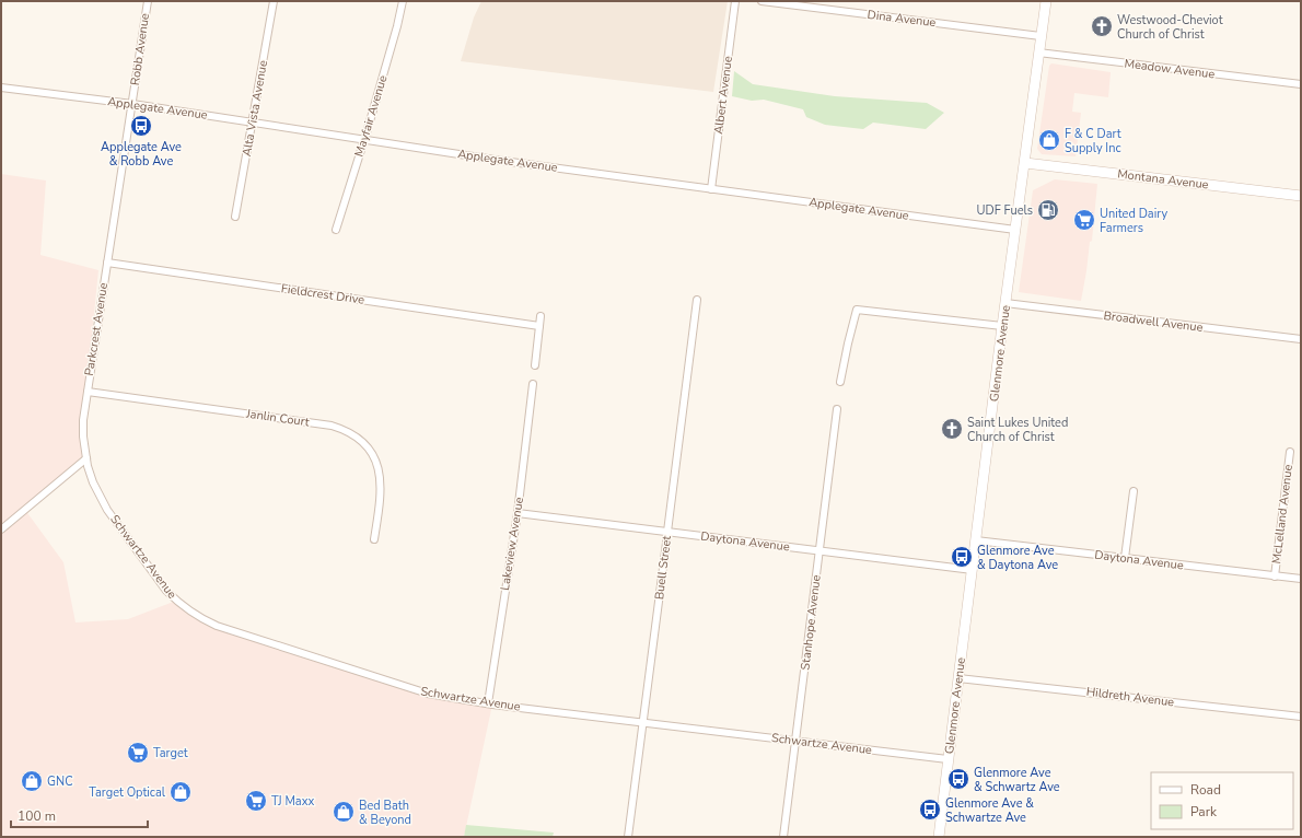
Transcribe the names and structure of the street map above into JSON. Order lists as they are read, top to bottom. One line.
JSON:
{"streets":{"street":["Dina Avenue","Robb Avenue","Meadow Avenue","Albert Avenue","Applegate Avenue","Alta Vista Avenue","Mayfair Avenue","Montana Avenue","Fieldcrest Drive","Broadwell Avenue","Parkcrest Avenue","Glenmore Avenue","Janlin Court","McLelland Avenue","Daytona Avenue","Lakeview Avenue","Schwartze Avenue","Buell Street","Stanhope Avenue","Hildreth Avenue"]},"crossings":[["Dina Avenue","Glenmore Avenue"],["Robb Avenue","Applegate Avenue"],["Robb Avenue","Parkcrest Avenue"],["Meadow Avenue","Glenmore Avenue"],["Albert Avenue","Applegate Avenue"],["Applegate Avenue","Alta Vista Avenue"],["Applegate Avenue","Mayfair Avenue"],["Applegate Avenue","Glenmore Avenue"],["Montana Avenue","Glenmore Avenue"],["Fieldcrest Drive","Parkcrest Avenue"],["Broadwell Avenue","Glenmore Avenue"],["Parkcrest Avenue","Janlin Court"],["Parkcrest Avenue","Schwartze Avenue"],["Glenmore Avenue","Daytona Avenue"],["Glenmore Avenue","Schwartze Avenue"],["Glenmore Avenue","Hildreth Avenue"],["McLelland Avenue","Daytona Avenue"],["Daytona Avenue","Lakeview Avenue"],["Daytona Avenue","Buell Street"],["Daytona Avenue","Stanhope Avenue"],["Lakeview Avenue","Schwartze Avenue"],["Schwartze Avenue","Buell Street"],["Schwartze Avenue","Stanhope Avenue"]],"places":{"church":["Westwood-Cheviot Church of Christ","Saint Lukes United Church of Christ"],"bus stop":["Applegate Ave & Robb Ave","Glenmore Ave & Daytona Ave","Glenmore Ave & Schwartz Ave","Glenmore Ave & Schwartze Ave"],"shop":["F & C Dart Supply Inc","GNC","Target Optical","Bed Bath & Beyond"],"fuel station":["UDF Fuels"],"supermarket":["United Dairy Farmers","Target","TJ Maxx"]},"legend":["Road","Park"],"scale_bar":"100 m"}
